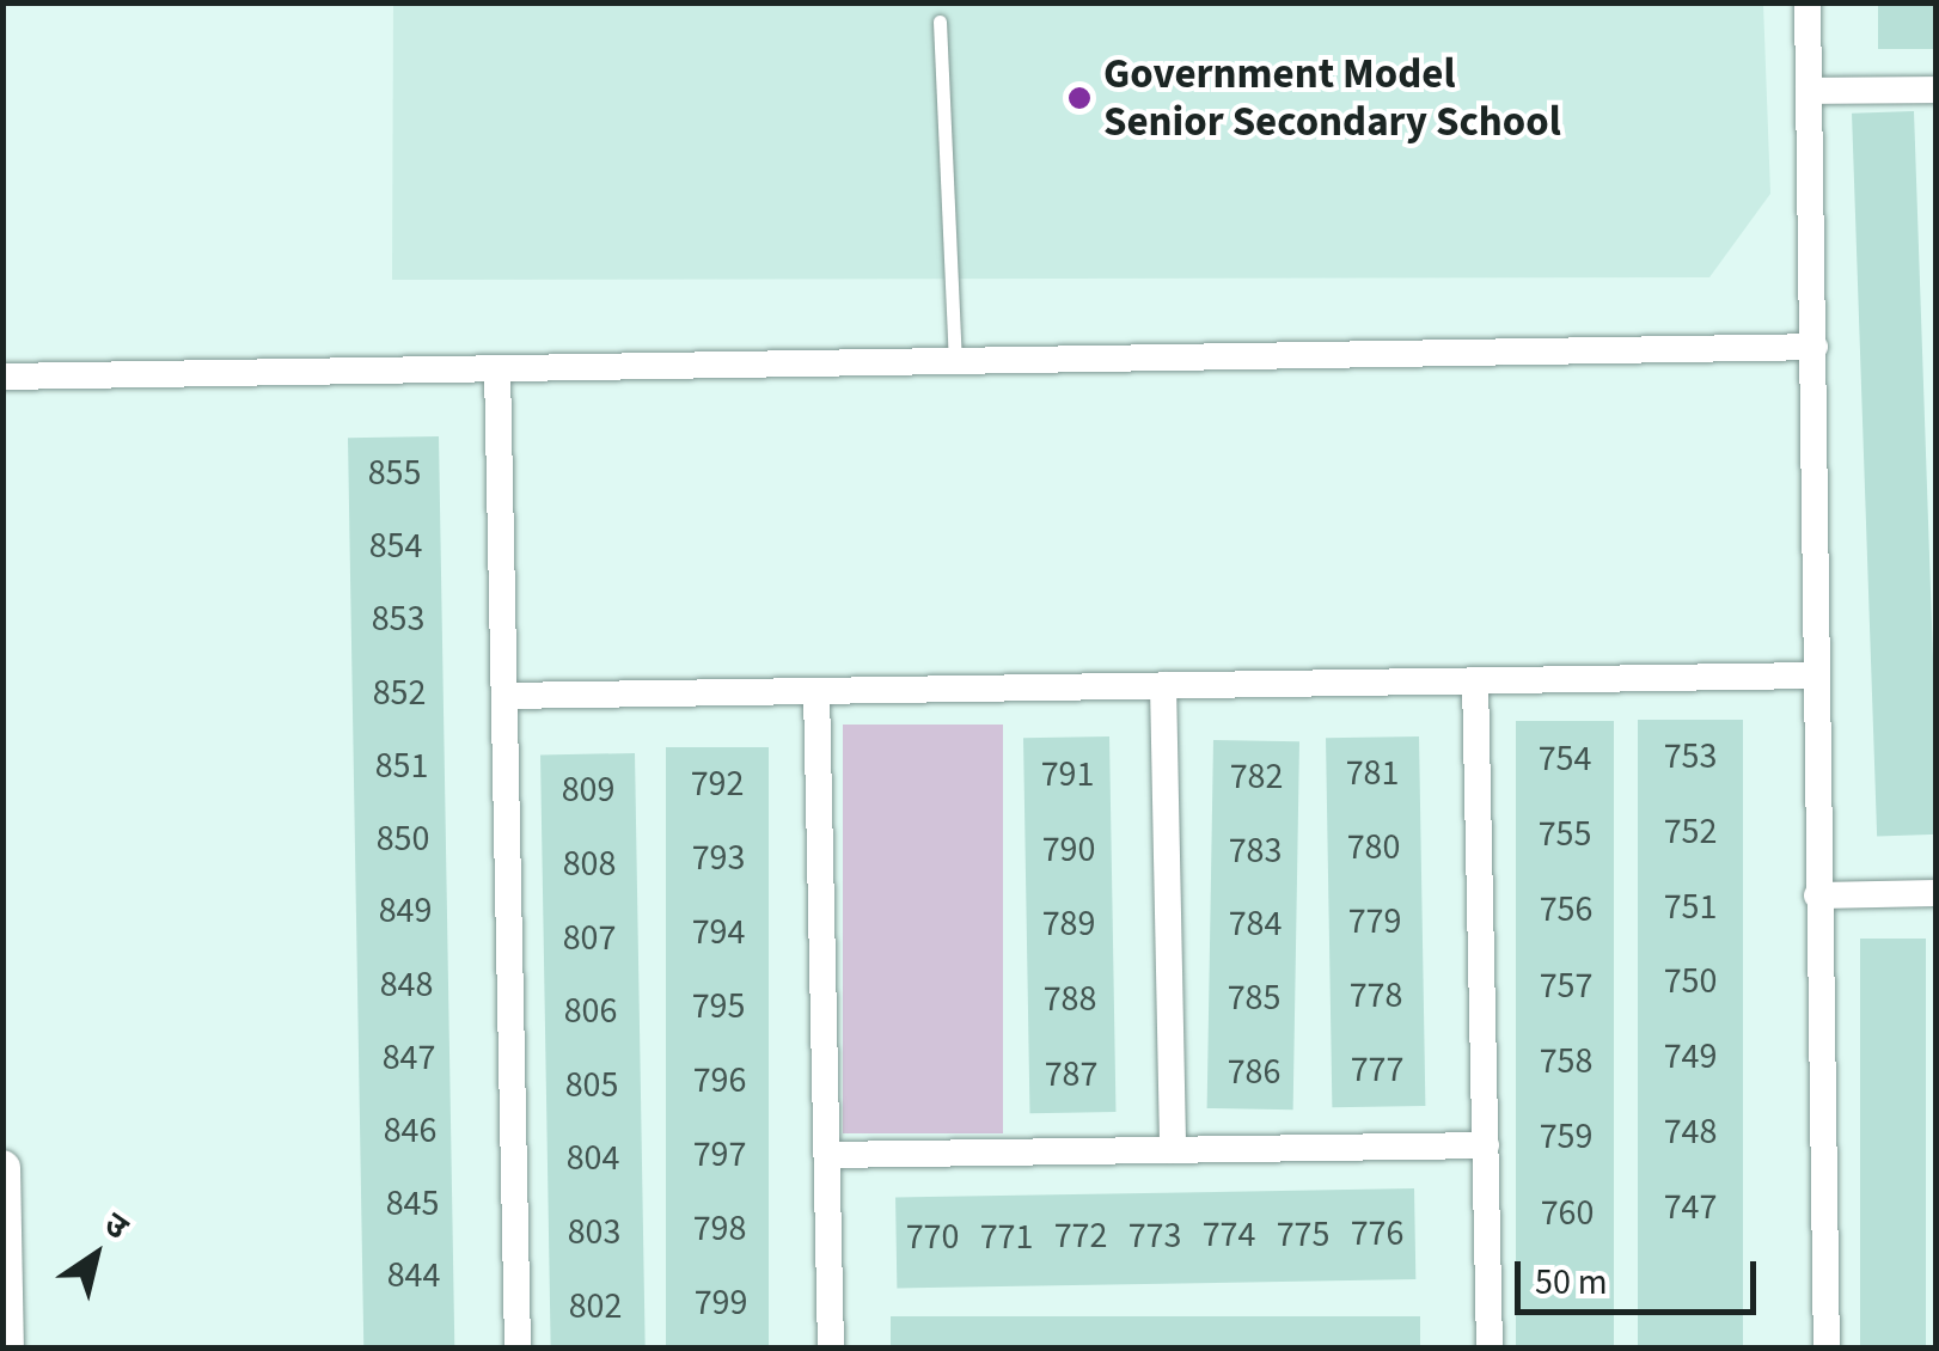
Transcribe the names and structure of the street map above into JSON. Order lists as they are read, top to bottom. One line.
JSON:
{"places":["Government Model Senior Secondary School"],"house_numbers":["855","854","853","852","753","754","851","781","791","782","792","809","752","755","850","780","790","783","793","808","751","756","849","779","789","784","794","807","750","848","757","778","785","788","795","806","749","847","758","777","786","787","796","805","846","748","759","797","804","845","747","760","798","803","776","774","775","772","773","770","771","844","799","802"],"scale_bar":"50 m","north":"top right"}
